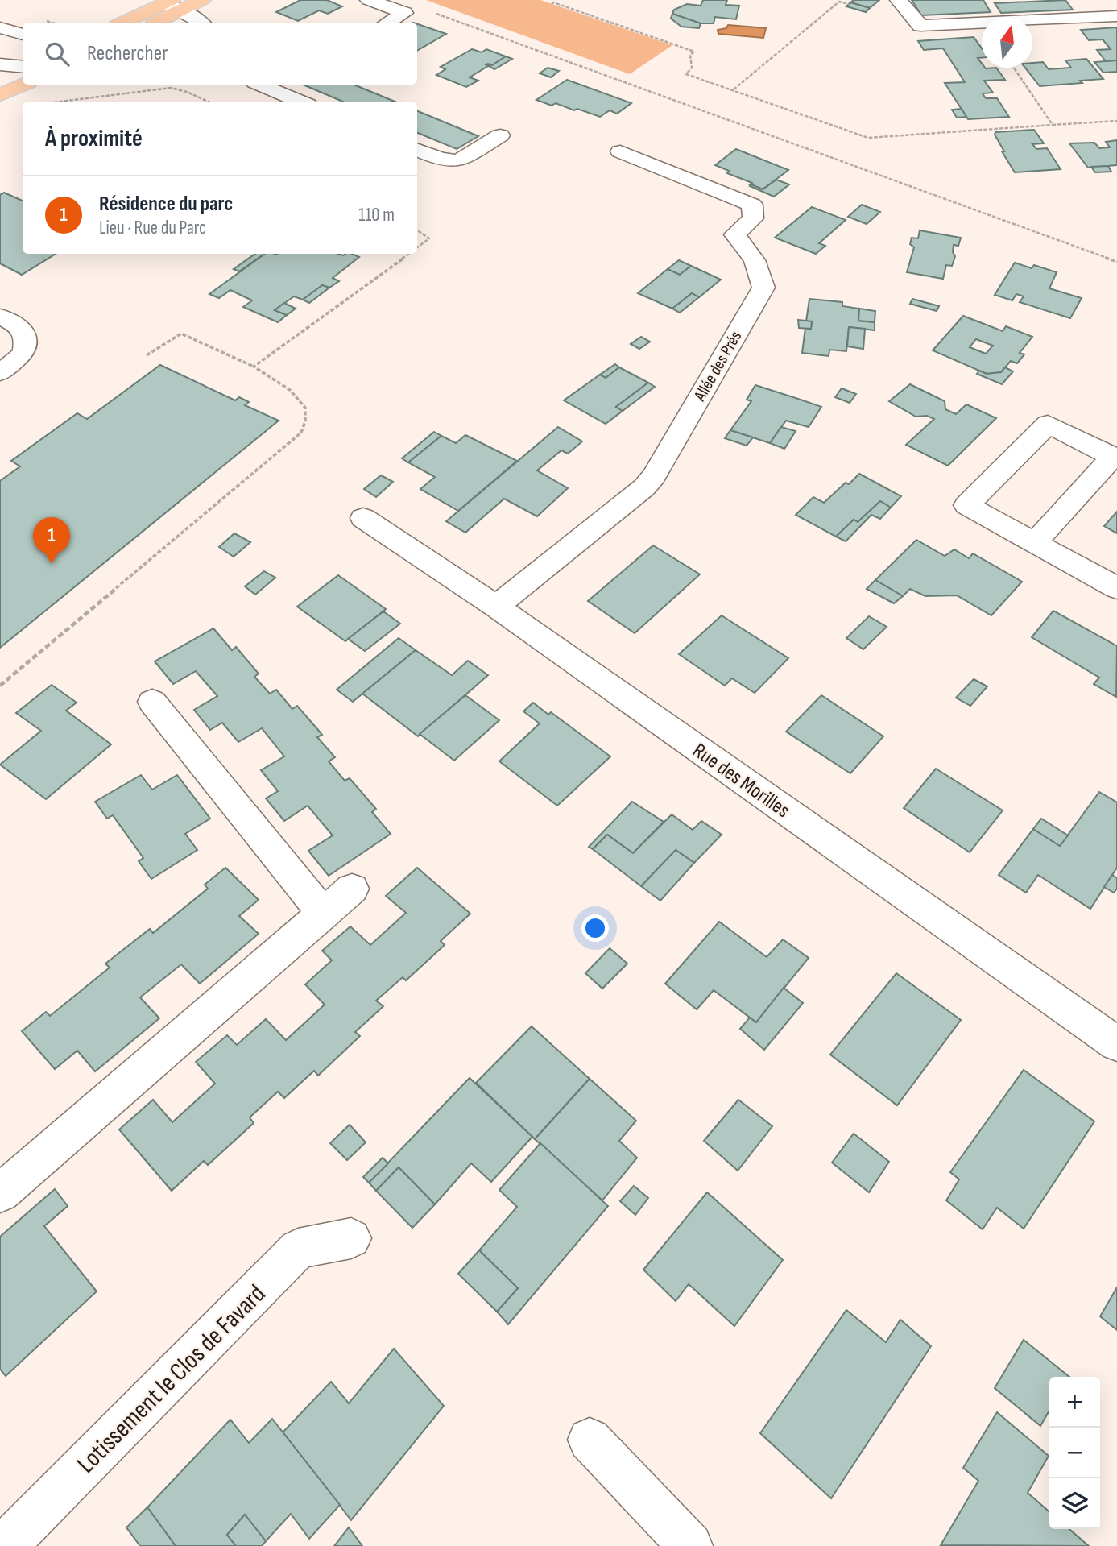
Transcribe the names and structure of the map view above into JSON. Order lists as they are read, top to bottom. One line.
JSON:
{"streets":{"street":["Allée des Prés","Rue des Morilles","Lotissement le Clos de Favard"]},"crossings":[["Allée des Prés","Rue des Morilles"]],"north":"top","page":{"search":"Rechercher","heading":"À proximité","list":[{"mark":"1","name":"Résidence du parc","note":"Lieu · Rue du Parc","value":"110 m"}],"pins":"1","map_buttons":["+","−"]}}
